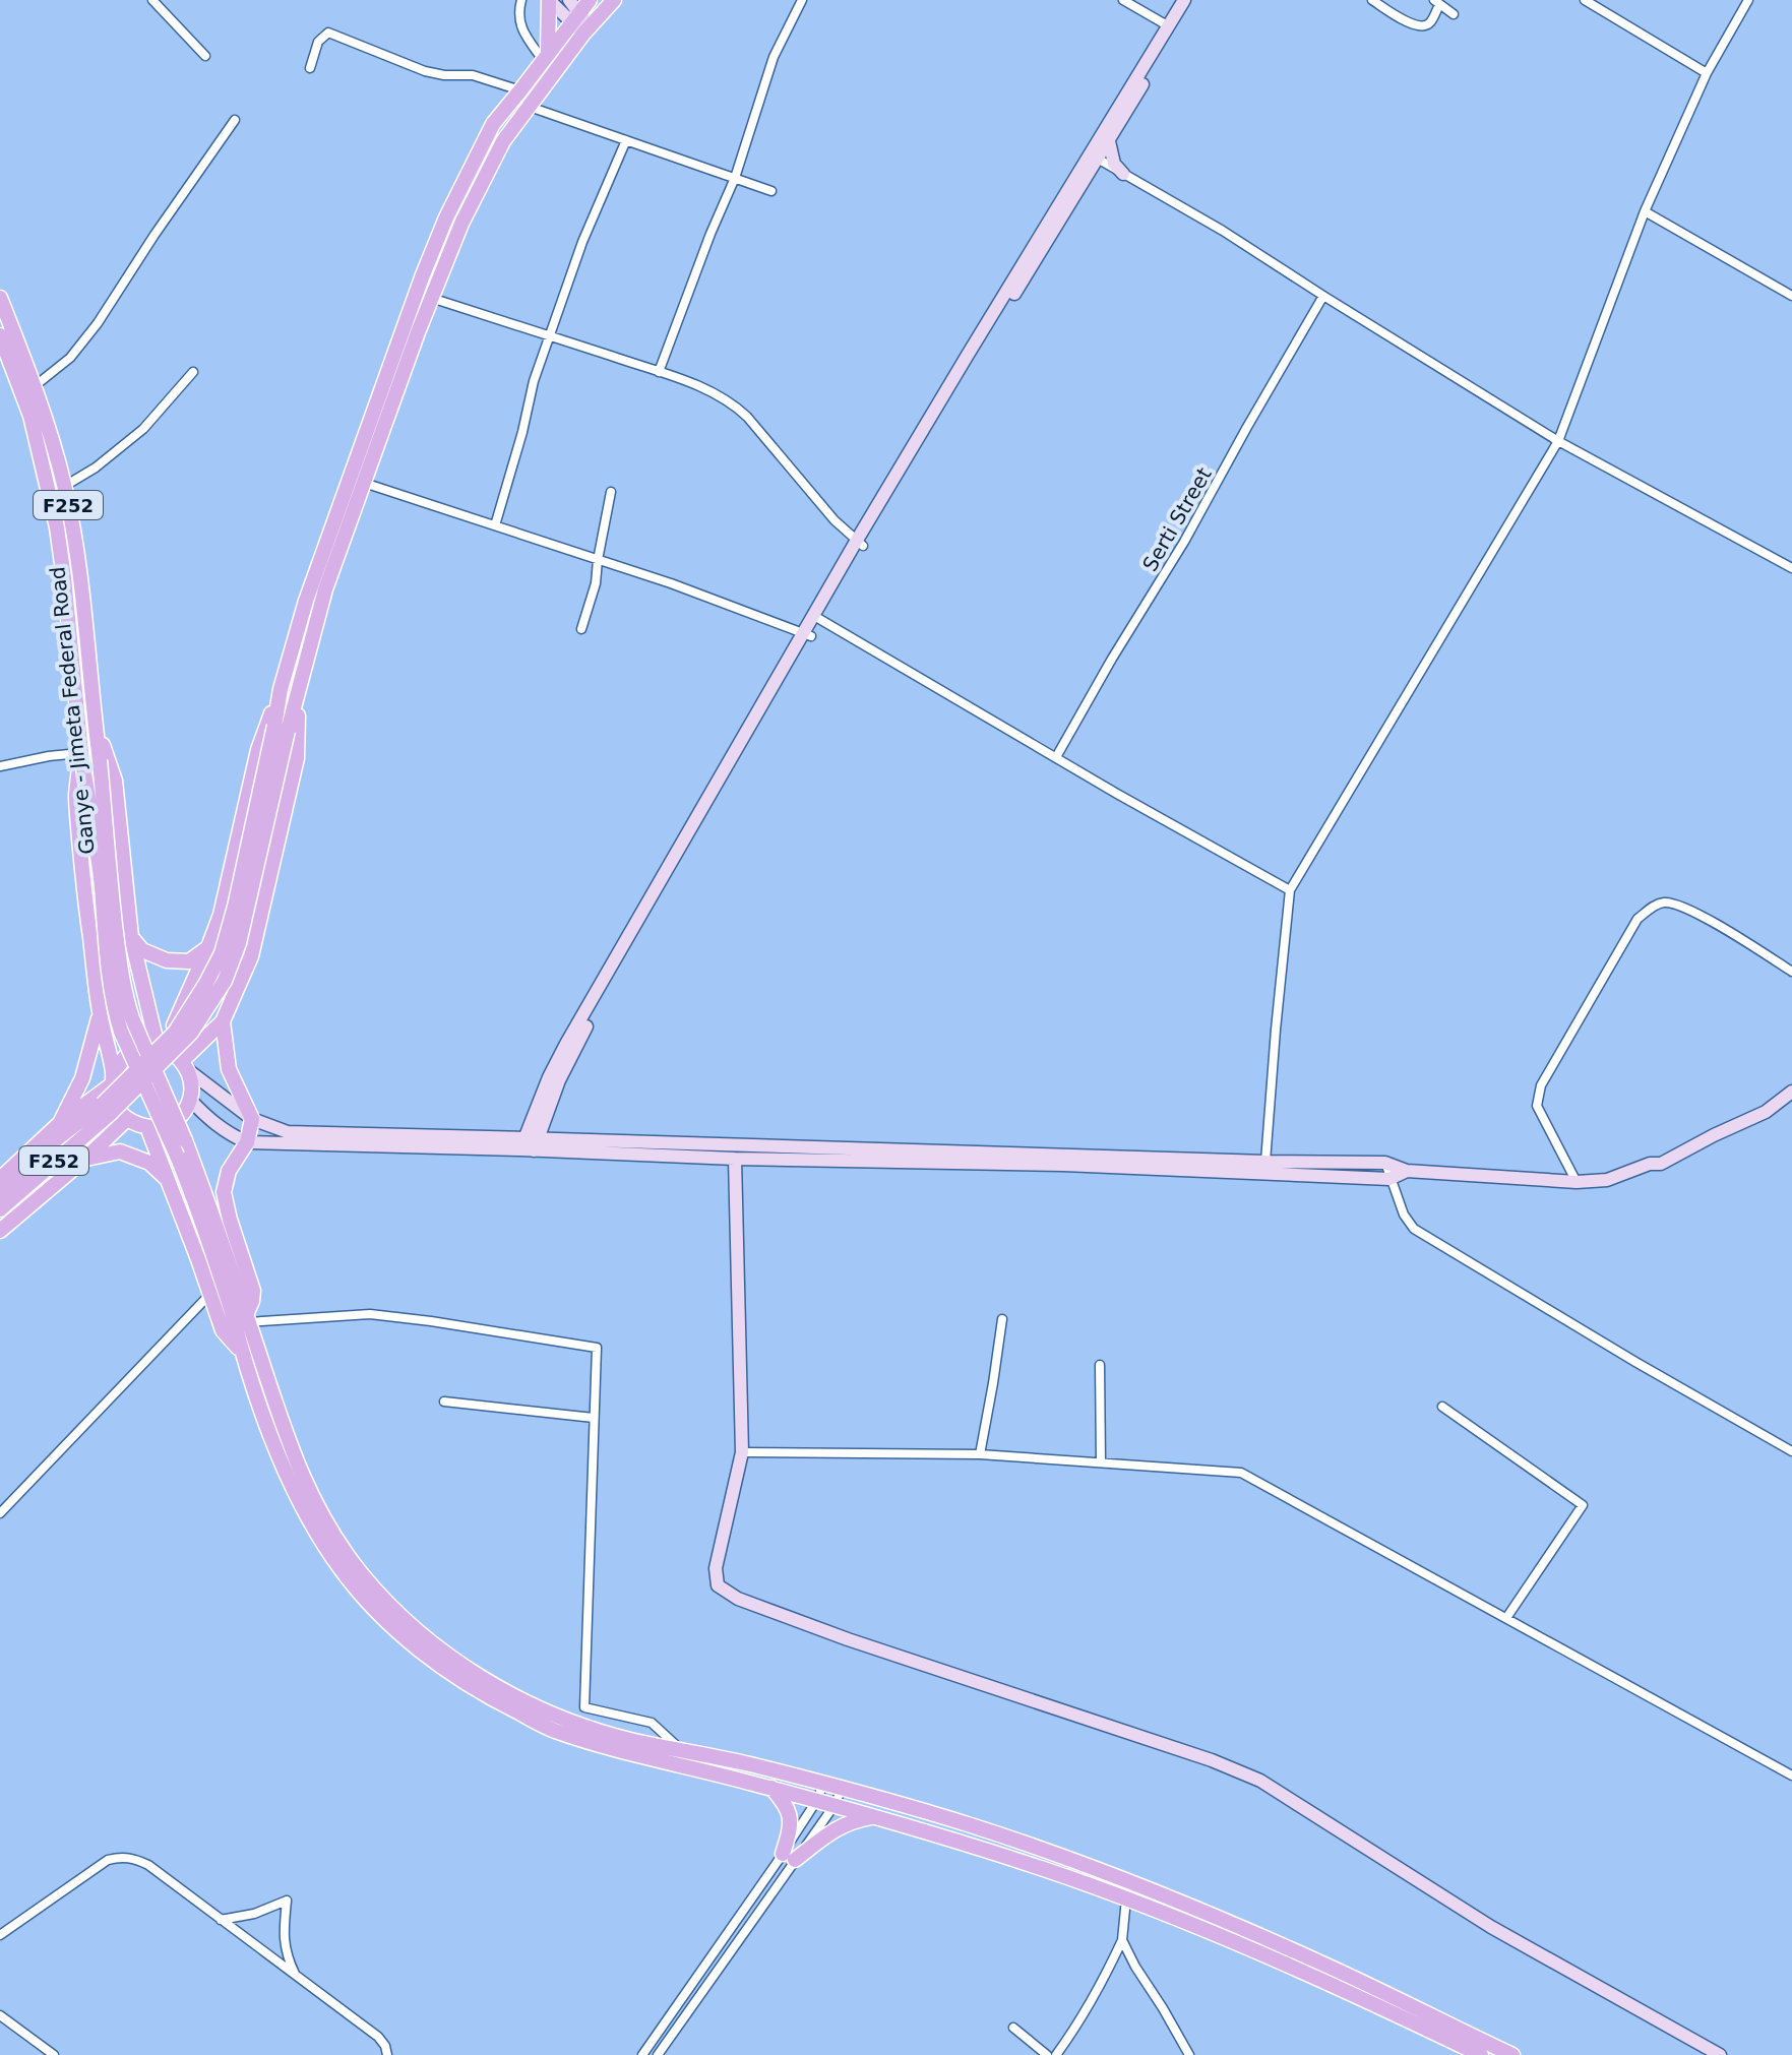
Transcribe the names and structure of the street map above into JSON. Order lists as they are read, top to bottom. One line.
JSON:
{"streets":{"main road":["F252","Ganye - Jimeta Federal Road"],"street":["Serti Street"]}}
